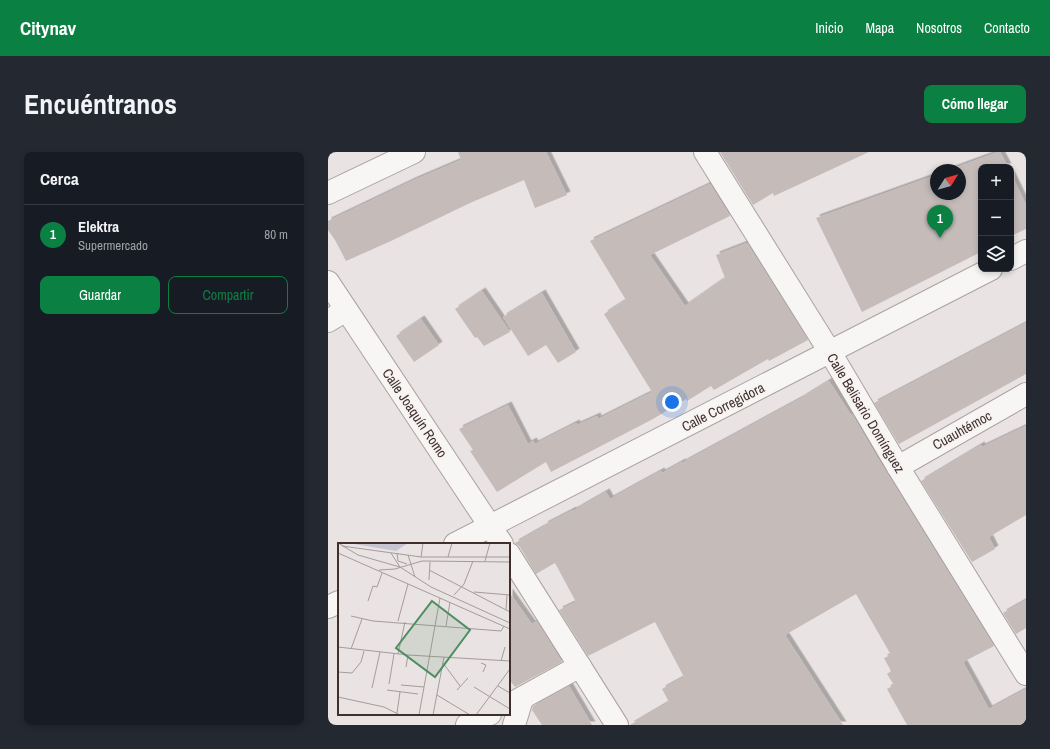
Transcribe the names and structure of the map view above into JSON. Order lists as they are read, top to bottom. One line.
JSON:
{"streets":{"street":["Calle Corregidora","Calle Joaquín Romo","Calle Belisario Domínguez","Cuauhtémoc"]},"crossings":[["Calle Corregidora","Calle Joaquín Romo"],["Calle Corregidora","Calle Belisario Domínguez"],["Calle Belisario Domínguez","Cuauhtémoc"]],"north":"top right","page":{"header":"Citynav","nav":["Inicio","Mapa","Nosotros","Contacto"],"title":"Encuéntranos","buttons":["Cómo llegar",["Guardar","Compartir"]],"heading":"Cerca","map_buttons":["+","−"],"list":[{"mark":"1","name":"Elektra","note":"Supermercado","value":"80 m"}],"pins":"1"}}
